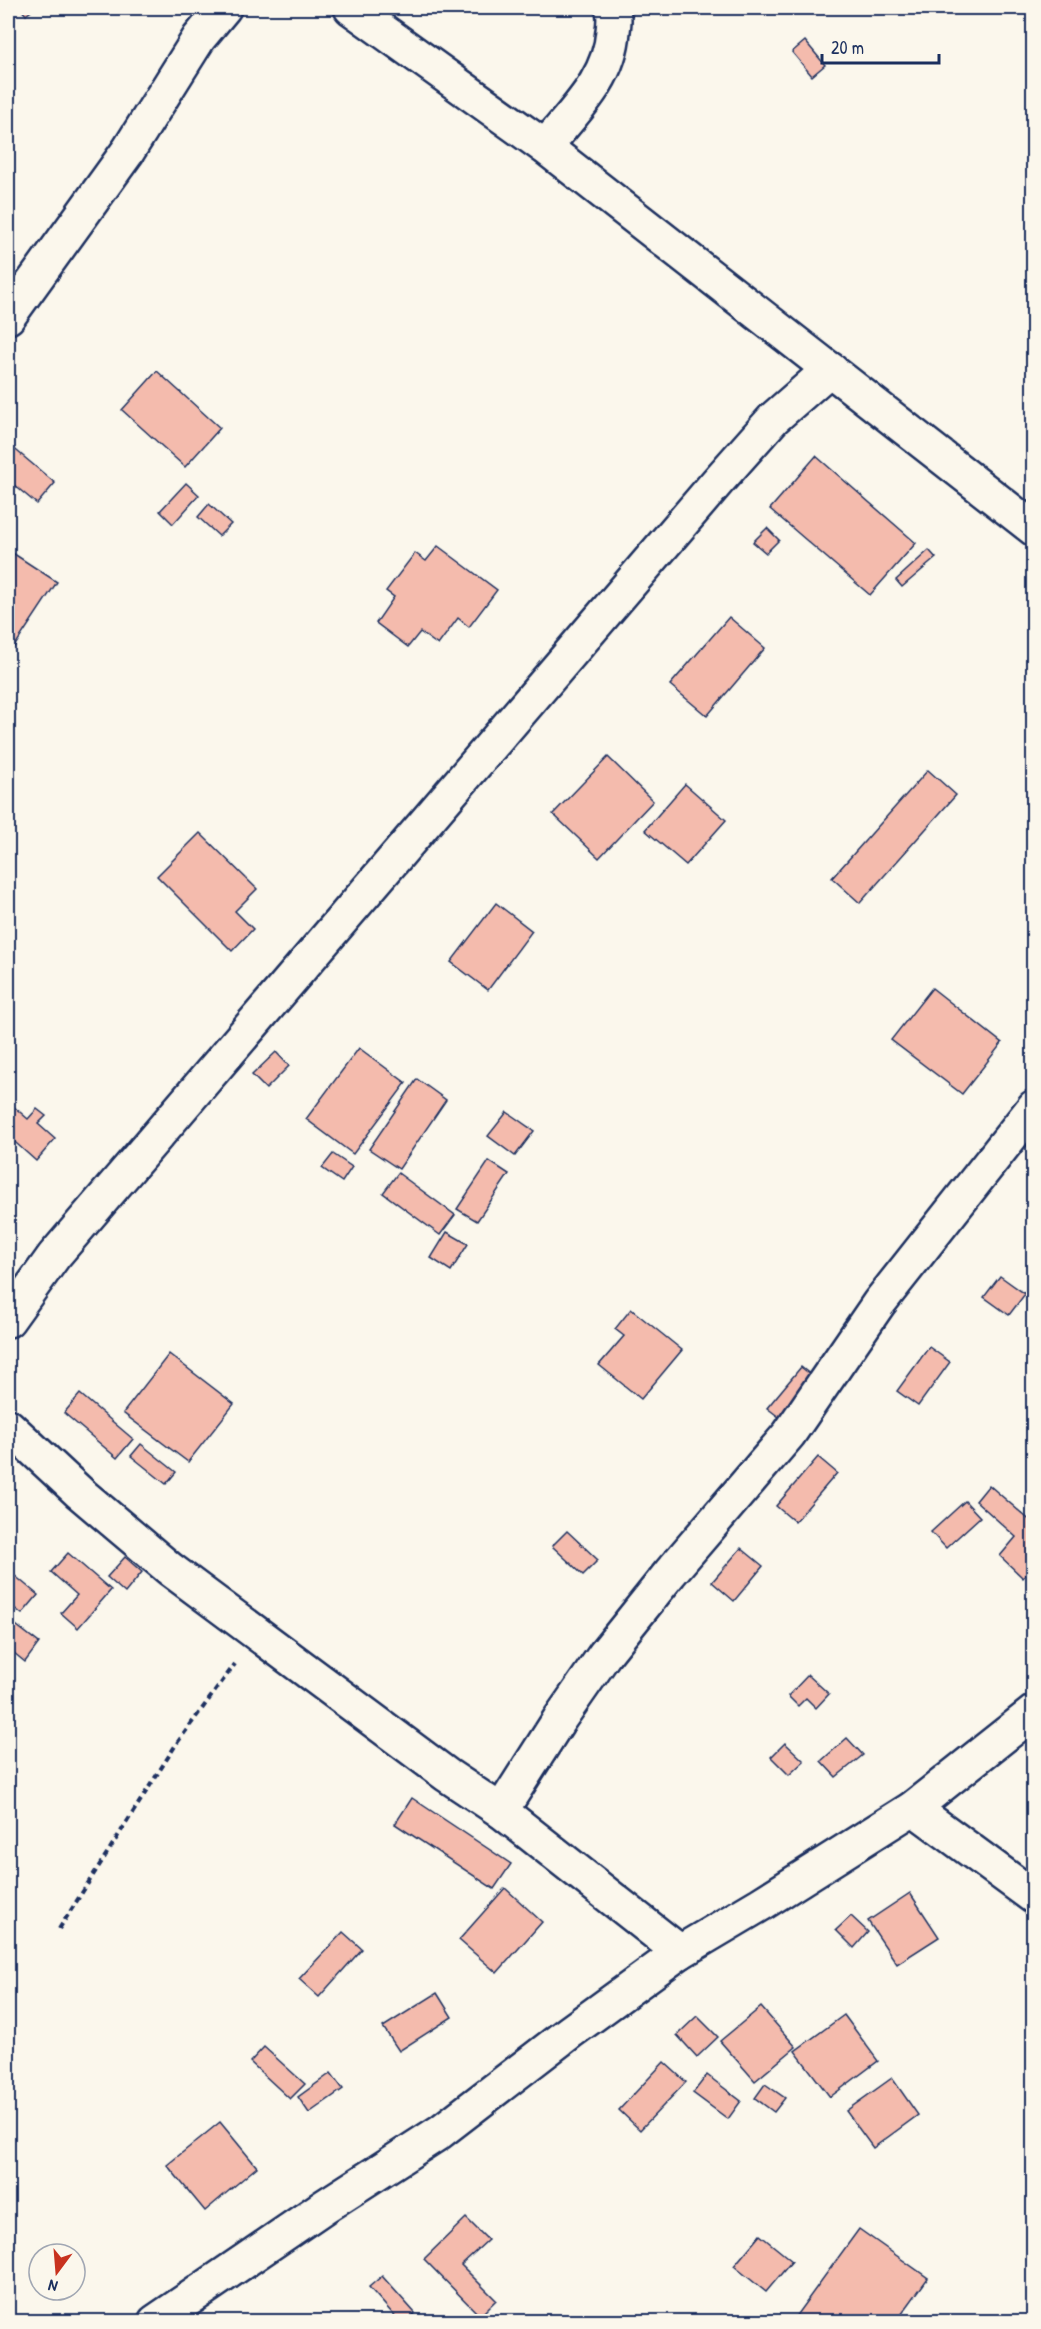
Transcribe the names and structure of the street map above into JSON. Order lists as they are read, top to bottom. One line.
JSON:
{"scale_bar":"20 m","north":"bottom"}
